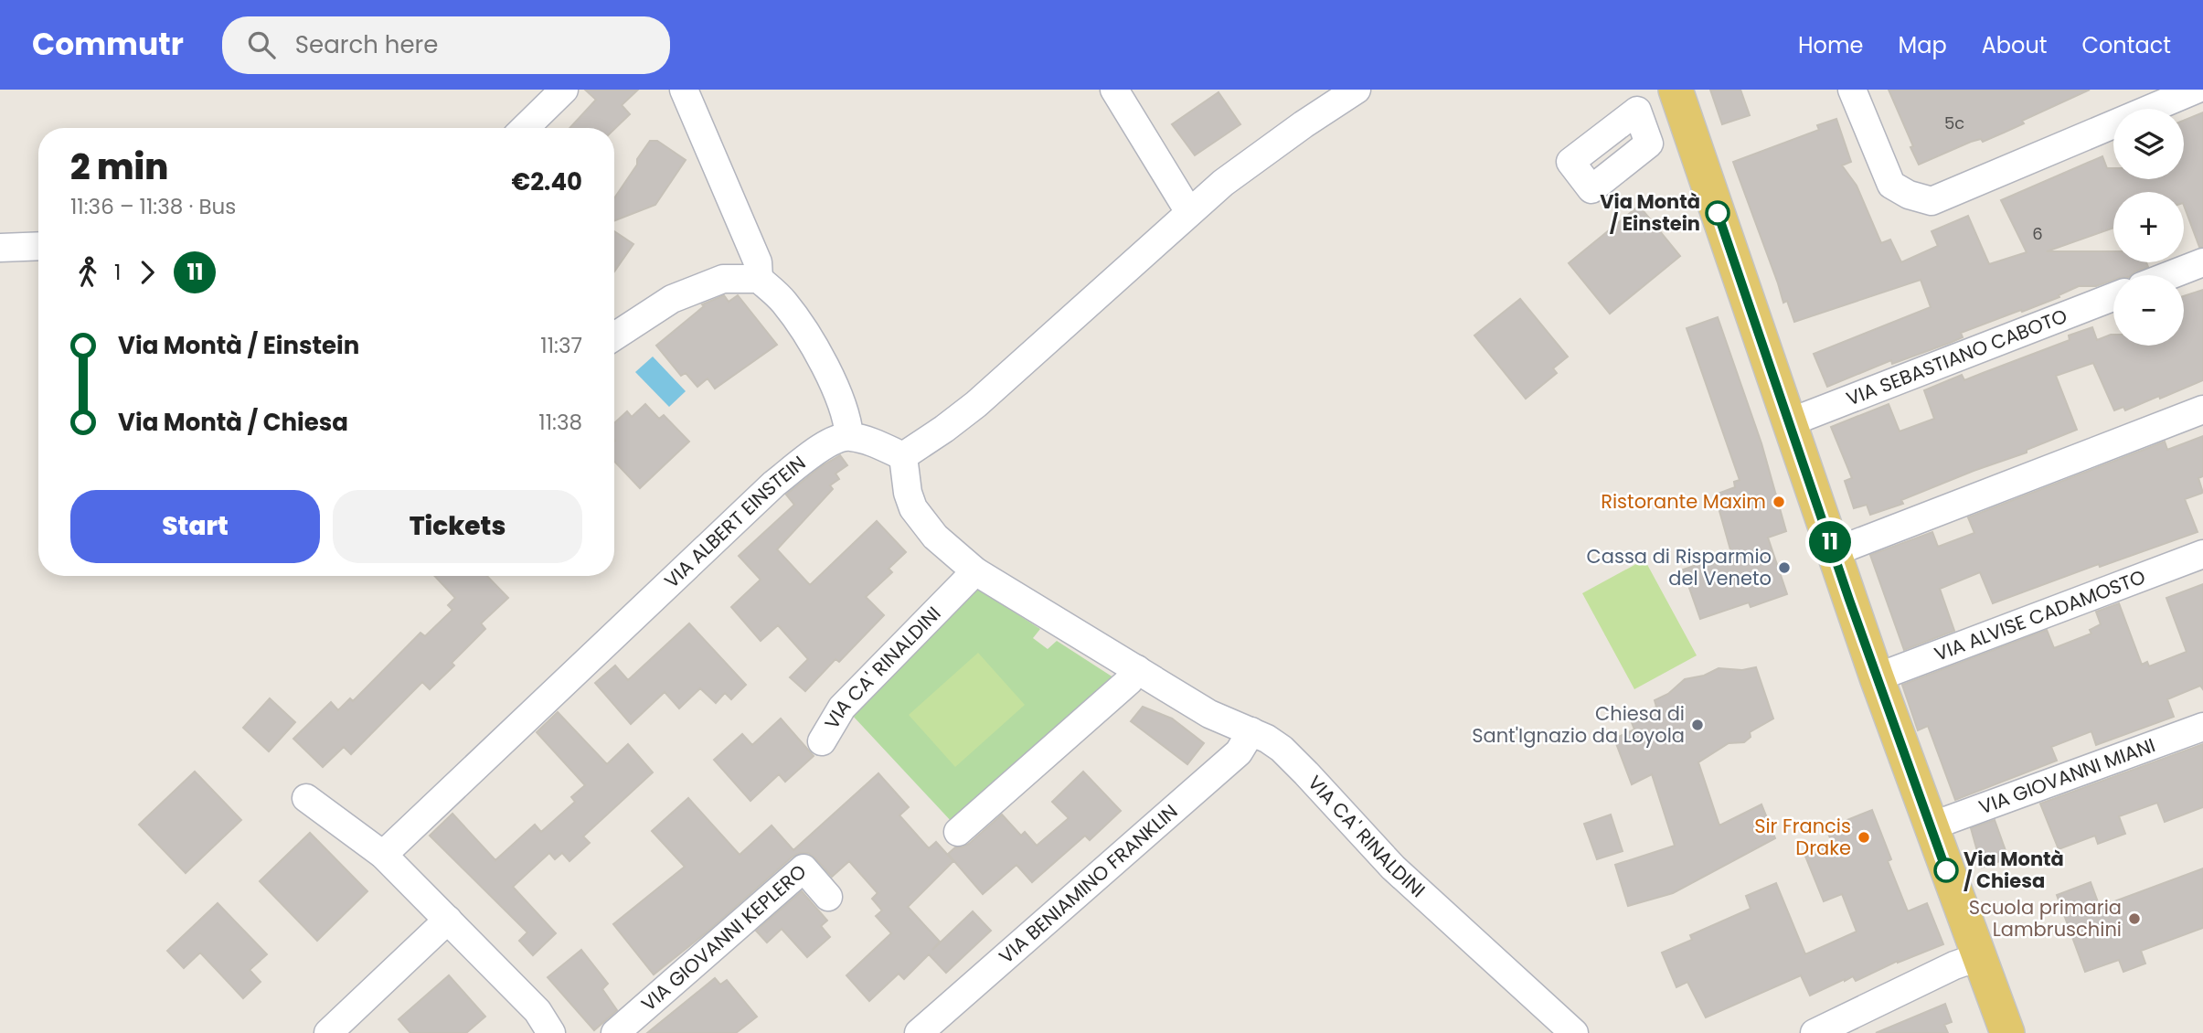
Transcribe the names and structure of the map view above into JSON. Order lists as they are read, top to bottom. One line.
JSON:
{"streets":{"street":["VIA SEBASTIANO CABOTO","VIA ALBERT EINSTEIN","VIA ALVISE CADAMOSTO","VIA CA' RINALDINI","VIA GIOVANNI MIANI","VIA BENIAMINO FRANKLIN","VIA GIOVANNI KEPLERO"]},"crossings":[["VIA CA' RINALDINI","VIA BENIAMINO FRANKLIN"]],"places":["Via Montà / Einstein","Ristorante Maxim","Cassa di Risparmio del Veneto","Chiesa di Sant'Ignazio da Loyola","Sir Francis Drake","Via Montà / Chiesa","Scuola primaria Lambruschini"],"lines":["bus line 11"],"house_numbers":["5c","6"],"page":{"header":"Commutr","search":"Search here","nav":["Home","Map","About","Contact"],"on_map":"11","map_buttons":["+","−"],"heading":["2 min","11:36 – 11:38 · Bus","€2.40"],"legs":["1","11"],"list":[{"name":"Via Montà / Einstein","value":"11:37"},{"name":"Via Montà / Chiesa","value":"11:38"}],"buttons":["Start","Tickets"]}}
